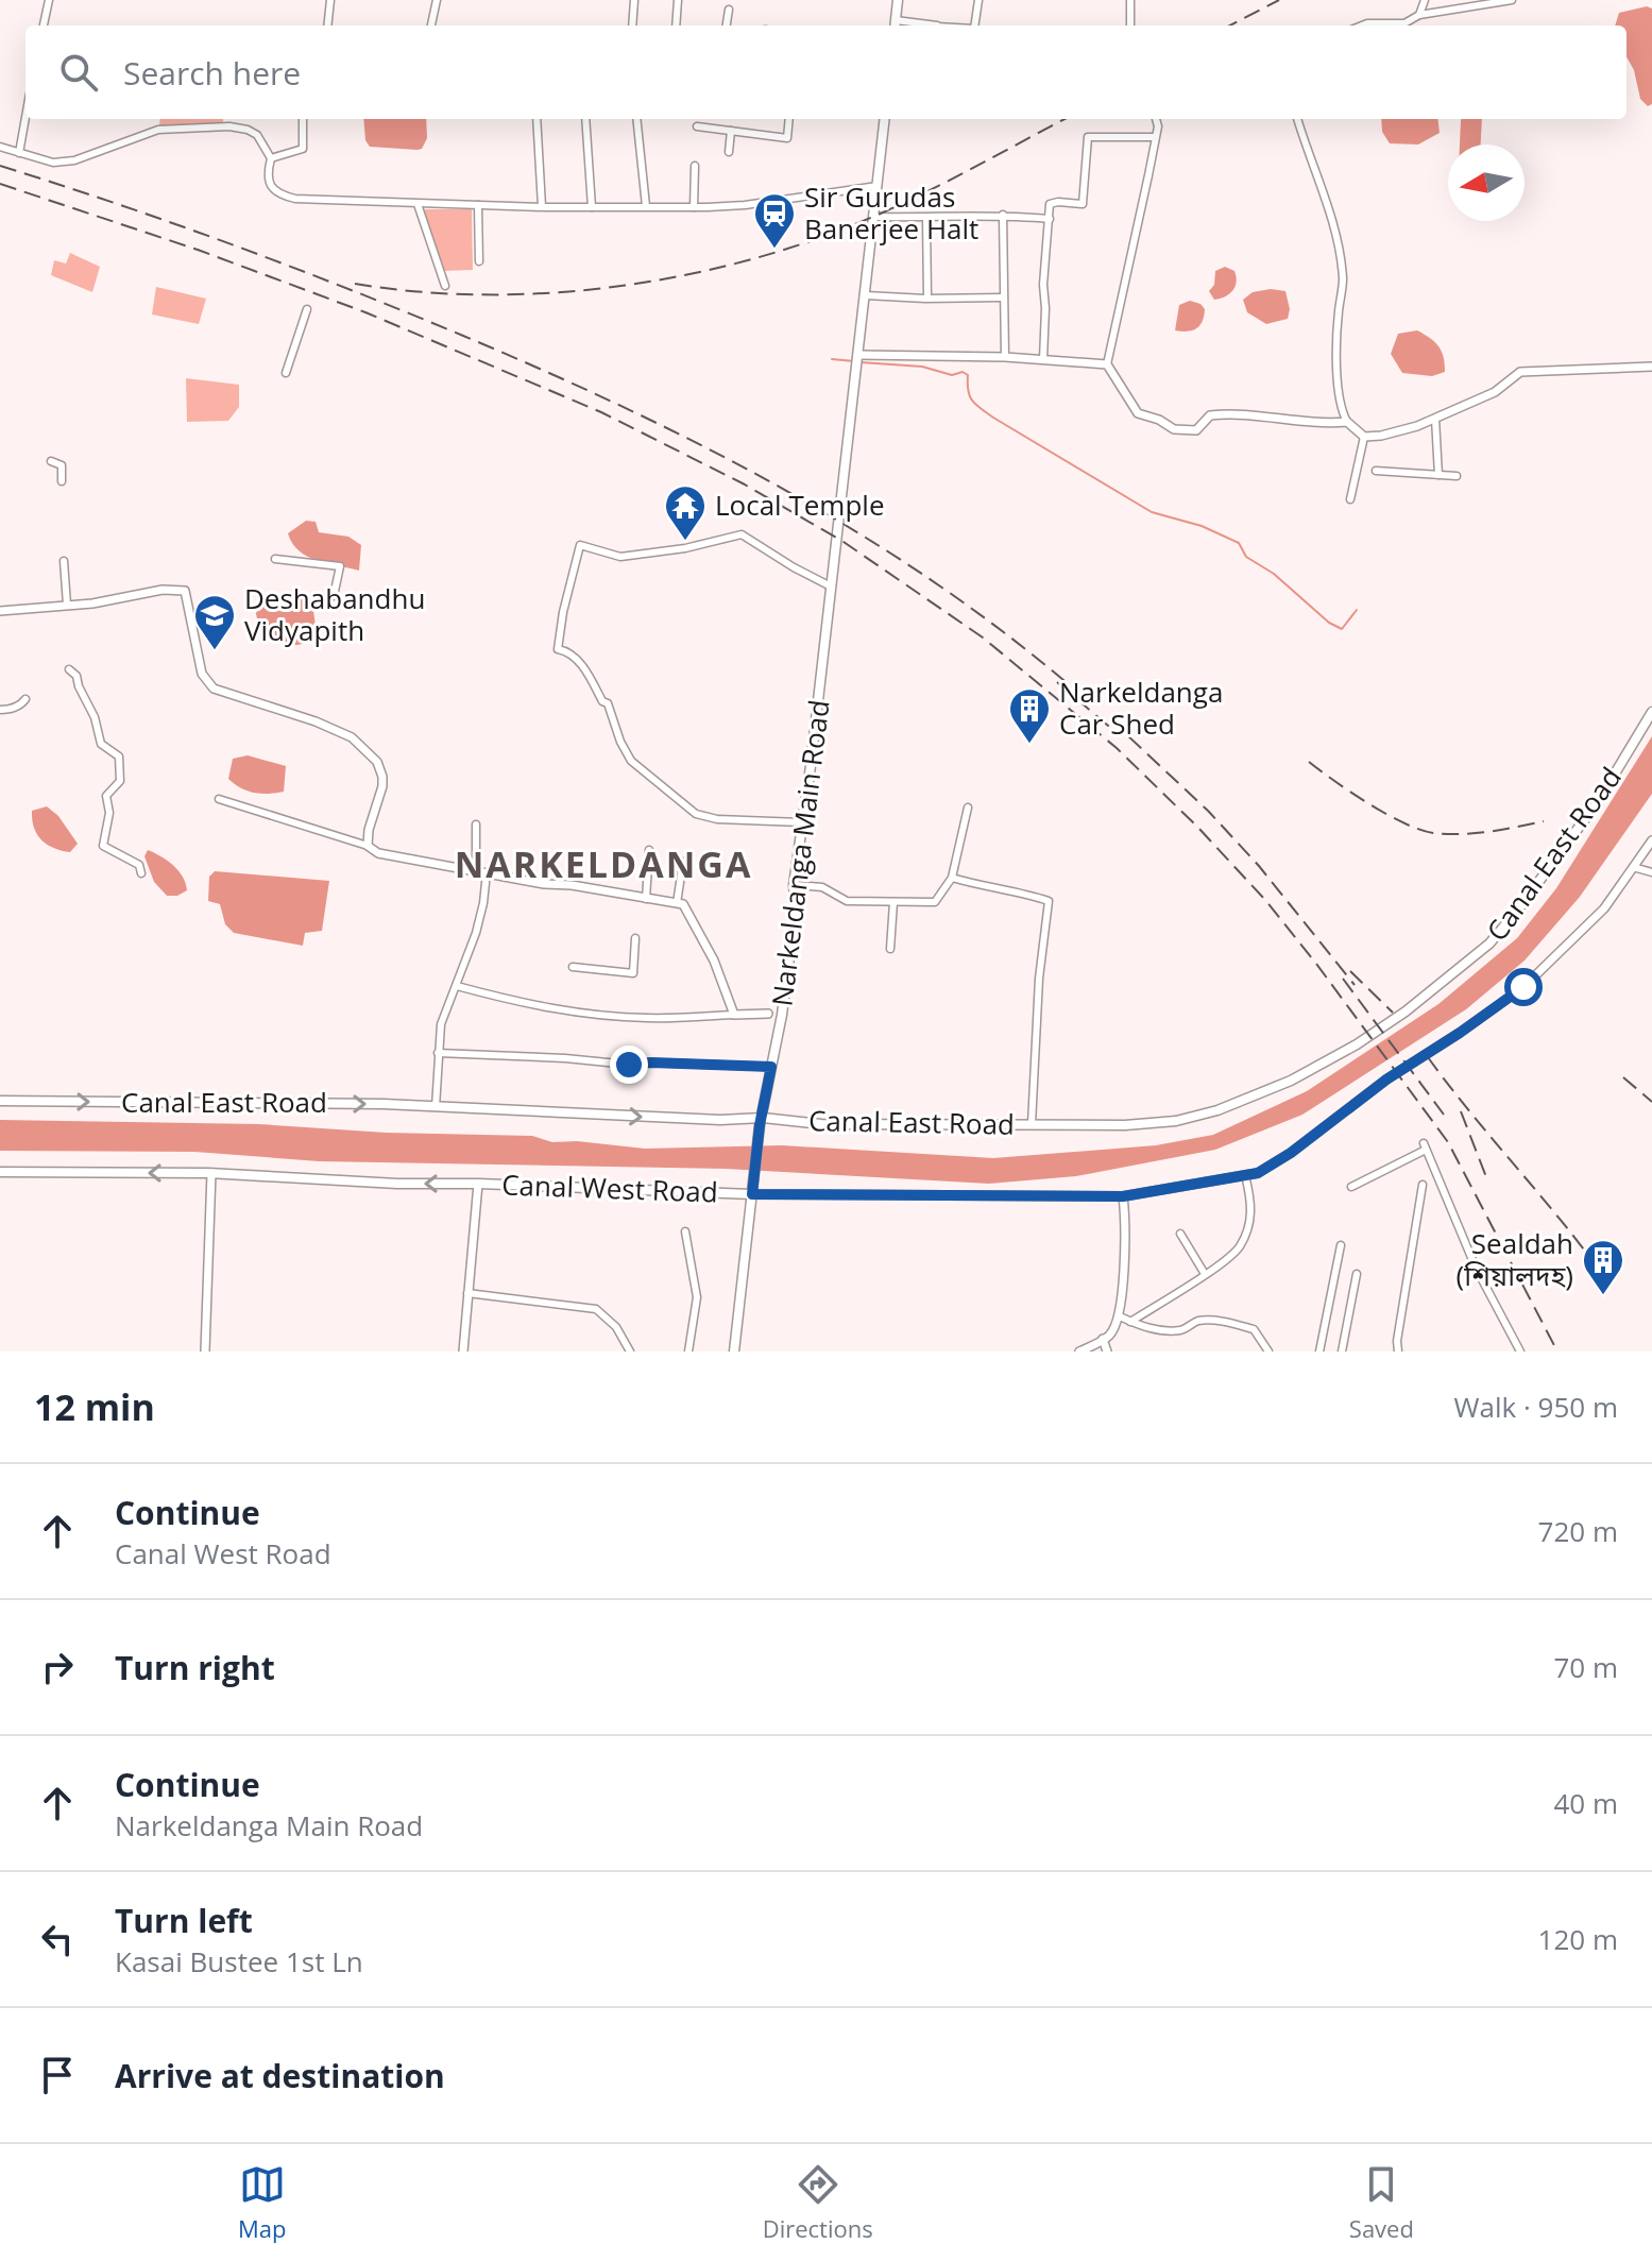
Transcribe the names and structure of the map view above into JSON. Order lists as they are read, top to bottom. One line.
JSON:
{"streets":{"main road":["Narkeldanga Main Road","Canal East Road","Canal West Road"]},"crossings":[["Narkeldanga Main Road","Canal East Road"],["Narkeldanga Main Road","Canal West Road"]],"one_way":["Canal East Road"],"districts":["NARKELDANGA"],"places":{"station":["Sir Gurudas Banerjee Halt"],"temple":["Local Temple"],"school or university":["Deshabandhu Vidyapith"],"building":["Narkeldanga Car Shed","Sealdah (শিয়ালদহ)"]},"north":"left","page":{"search":"Search here","heading":["12 min","Walk · 950 m"],"list":[["Continue","Canal West Road","720 m"],["Turn right","70 m"],["Continue","Narkeldanga Main Road","40 m"],["Turn left","Kasai Bustee 1st Ln","120 m"],"Arrive at destination"],"nav":["Map","Directions","Saved"]}}
